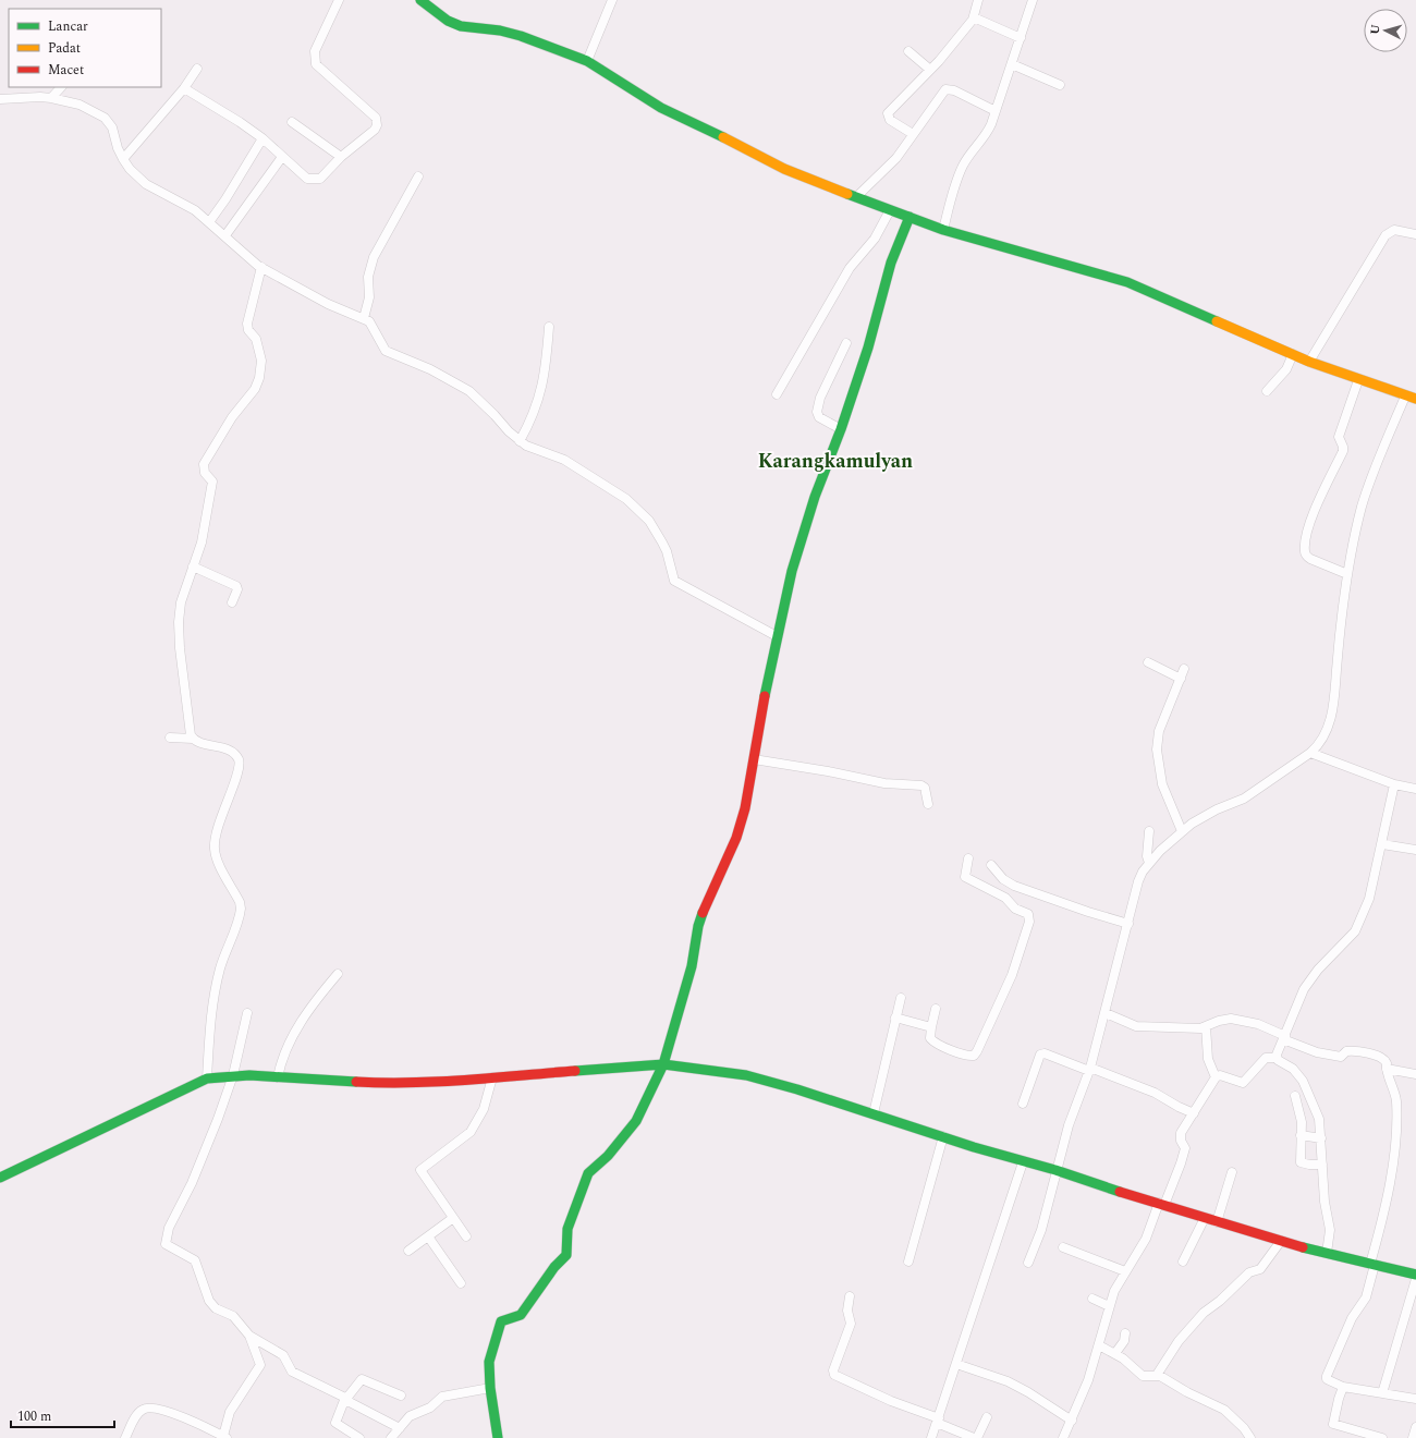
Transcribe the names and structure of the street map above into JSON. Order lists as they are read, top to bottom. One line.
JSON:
{"districts":["Karangkamulyan"],"legend":["Lancar","Padat","Macet"],"scale_bar":"100 m","north":"left"}
